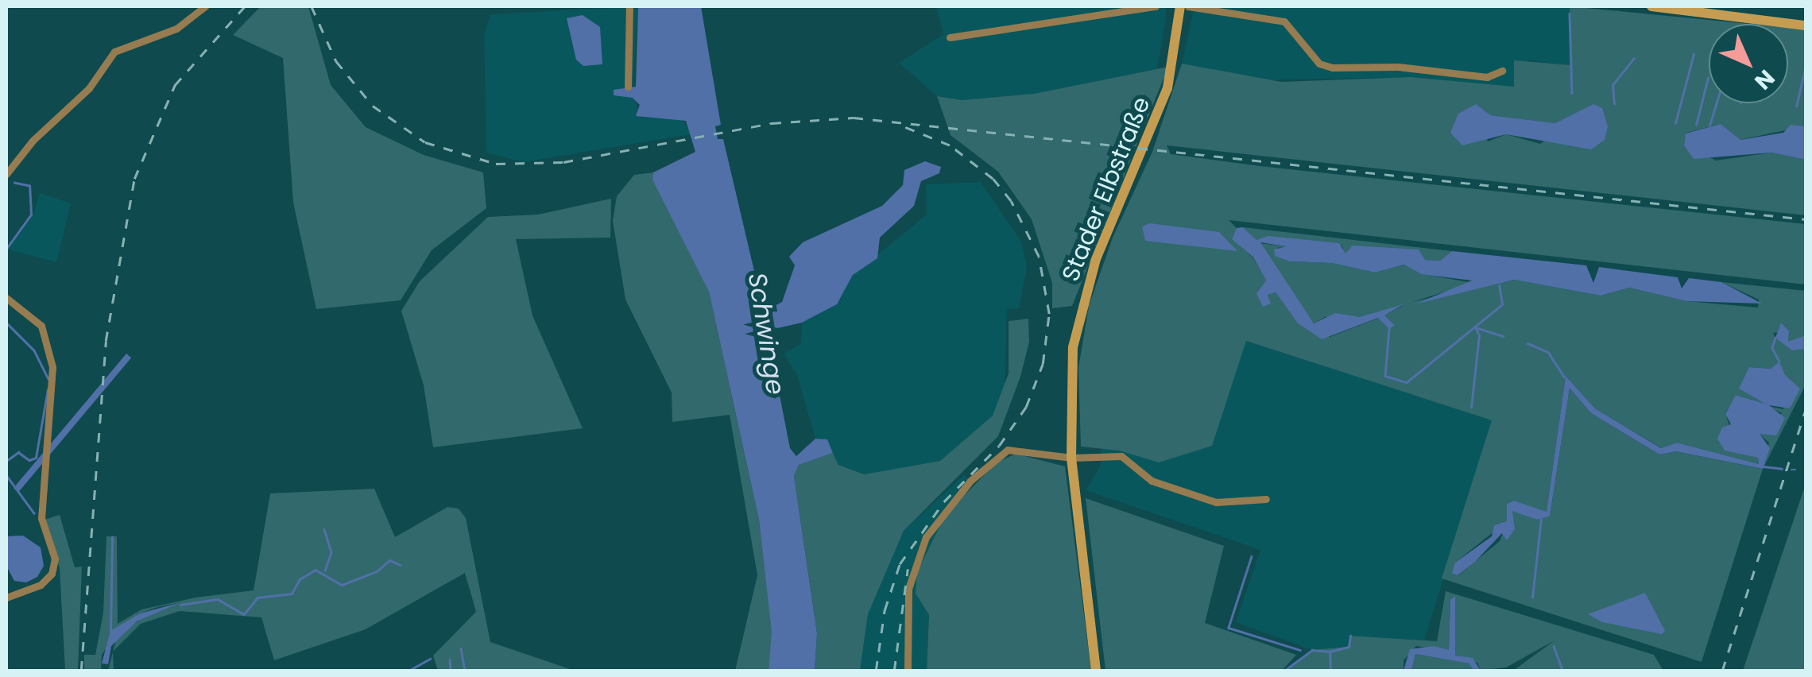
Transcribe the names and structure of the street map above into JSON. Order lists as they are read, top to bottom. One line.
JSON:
{"streets":{"street":["Stader Elbstraße"]},"water":["Schwinge"],"north":"bottom right"}
